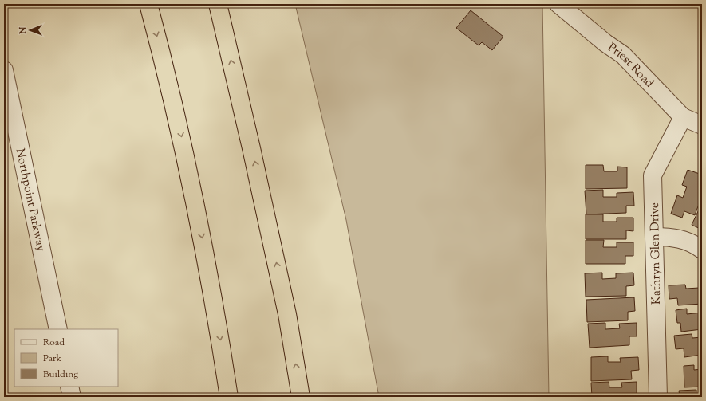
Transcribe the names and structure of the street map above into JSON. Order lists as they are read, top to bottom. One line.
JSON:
{"streets":{"street":["Priest Road","Northpoint Parkway","Kathryn Glen Drive"]},"crossings":[["Priest Road","Kathryn Glen Drive"]],"legend":["Road","Park","Building"],"north":"left"}
